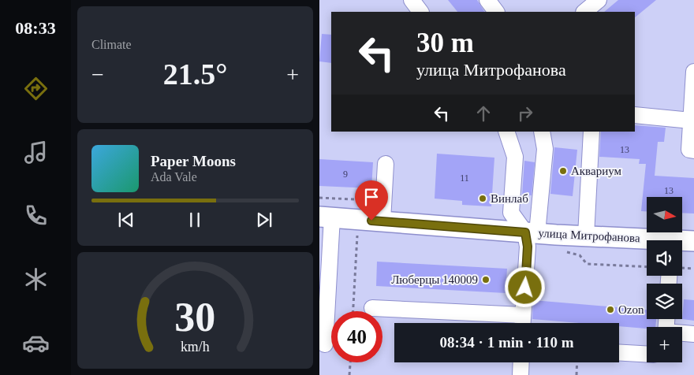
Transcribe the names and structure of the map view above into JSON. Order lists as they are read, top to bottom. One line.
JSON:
{"streets":{"main road":["улица Митрофанова"]},"places":["Аквариум","Винлаб","Люберцы 140009","Ozon"],"house_numbers":["13","9","11","13"],"north":"right","page":{"tabs":"08:33","tile":"Climate","turn":["30 m","улица Митрофанова"],"heat":["−","21.5°","+"],"song":["Paper Moons","Ada Vale"],"map_buttons":"+","limit":"40","trip":"08:34 · 1 min · 110 m","gauge":["30","km/h"]}}
